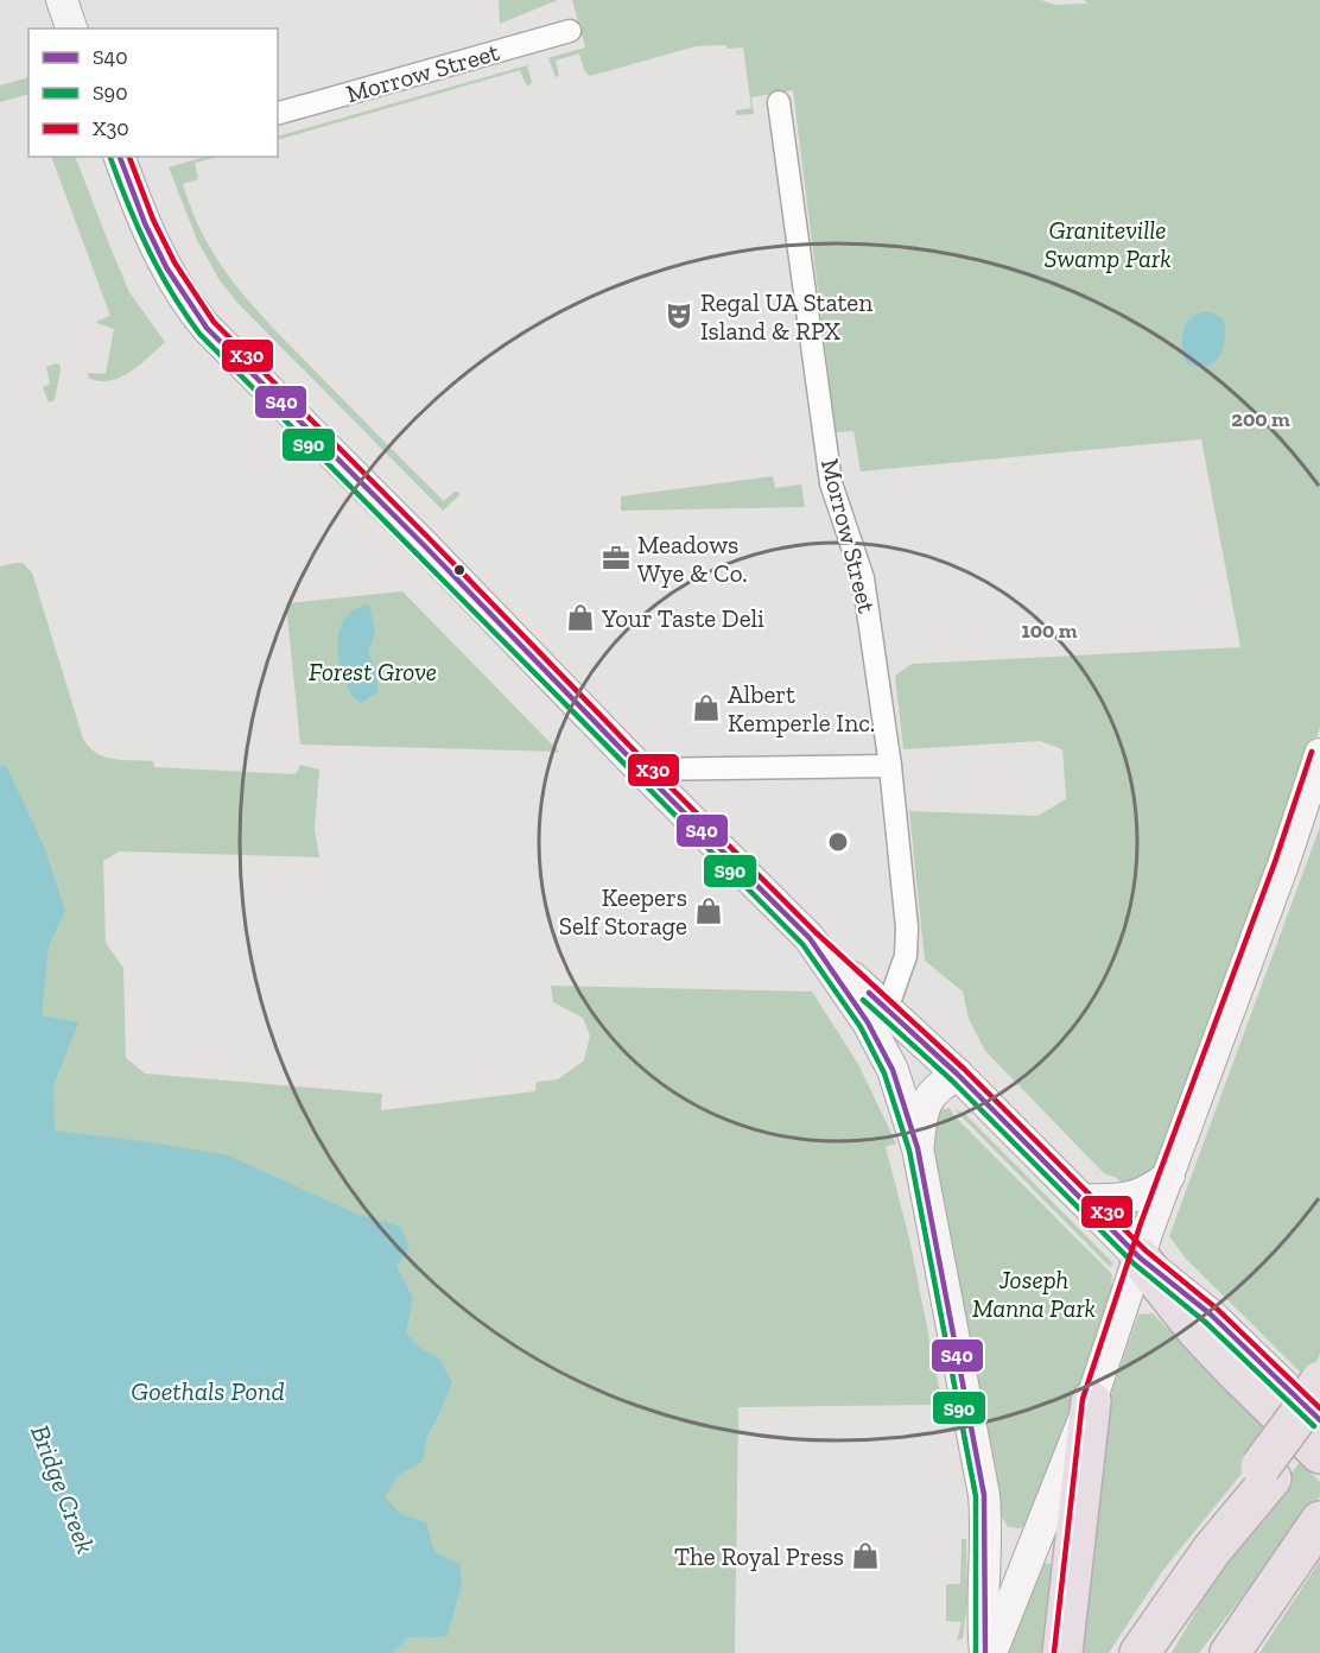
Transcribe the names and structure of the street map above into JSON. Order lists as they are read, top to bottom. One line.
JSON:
{"streets":{"street":["Morrow Street"]},"water":["Goethals Pond","Bridge Creek"],"parks":["Graniteville Swamp Park","Forest Grove","Joseph Manna Park"],"places":{"theatre":["Regal UA Staten Island & RPX"],"office":["Meadows Wye & Co."],"shop":["Your Taste Deli","Albert Kemperle Inc.","Keepers Self Storage","The Royal Press"]},"lines":["transit line S40","transit line X30","transit line S90"],"legend":["S40","S90","X30"],"rings":["200 m","100 m"]}
